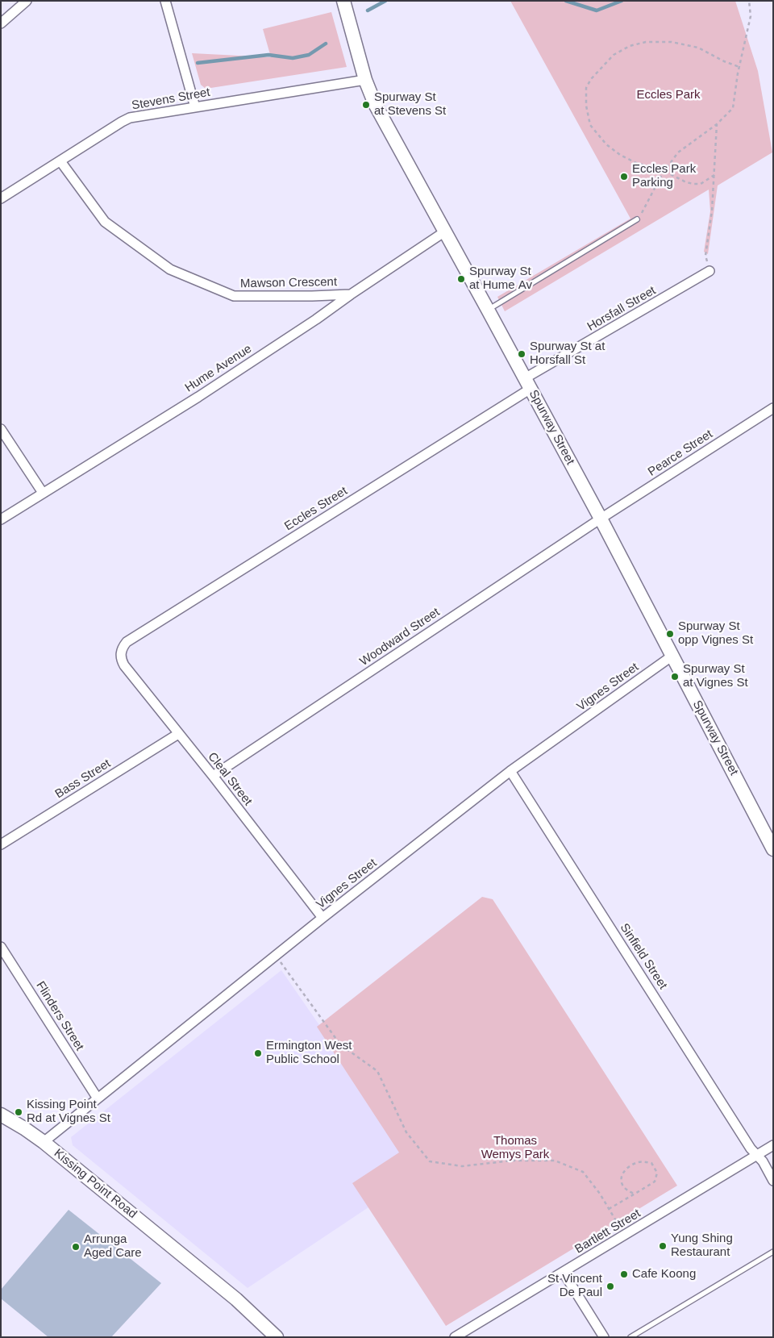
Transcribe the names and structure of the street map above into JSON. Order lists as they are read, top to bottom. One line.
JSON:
{"streets":{"street":["Stevens Street","Mawson Crescent","Horsfall Street","Hume Avenue","Spurway Street","Pearce Street","Eccles Street","Woodward Street","Vignes Street","Bass Street","Cleal Street","Sinfield Street","Flinders Street","Kissing Point Road","Bartlett Street"]},"crossings":[["Stevens Street","Mawson Crescent"],["Stevens Street","Spurway Street"],["Mawson Crescent","Hume Avenue"],["Horsfall Street","Spurway Street"],["Horsfall Street","Eccles Street"],["Hume Avenue","Spurway Street"],["Spurway Street","Pearce Street"],["Spurway Street","Eccles Street"],["Spurway Street","Woodward Street"],["Spurway Street","Vignes Street"],["Pearce Street","Woodward Street"],["Eccles Street","Cleal Street"],["Woodward Street","Cleal Street"],["Vignes Street","Cleal Street"],["Vignes Street","Sinfield Street"],["Vignes Street","Flinders Street"],["Vignes Street","Kissing Point Road"],["Bass Street","Cleal Street"],["Sinfield Street","Bartlett Street"]],"parks":["Eccles Park","Thomas Wemys Park"],"places":["Spurway St at Stevens St","Eccles Park Parking","Spurway St at Hume Av","Spurway St at Horsfall St","Spurway St opp Vignes St","Spurway St at Vignes St","Ermington West Public School","Kissing Point Rd at Vignes St","Yung Shing Restaurant","Arrunga Aged Care","Cafe Koong","St Vincent De Paul"]}
